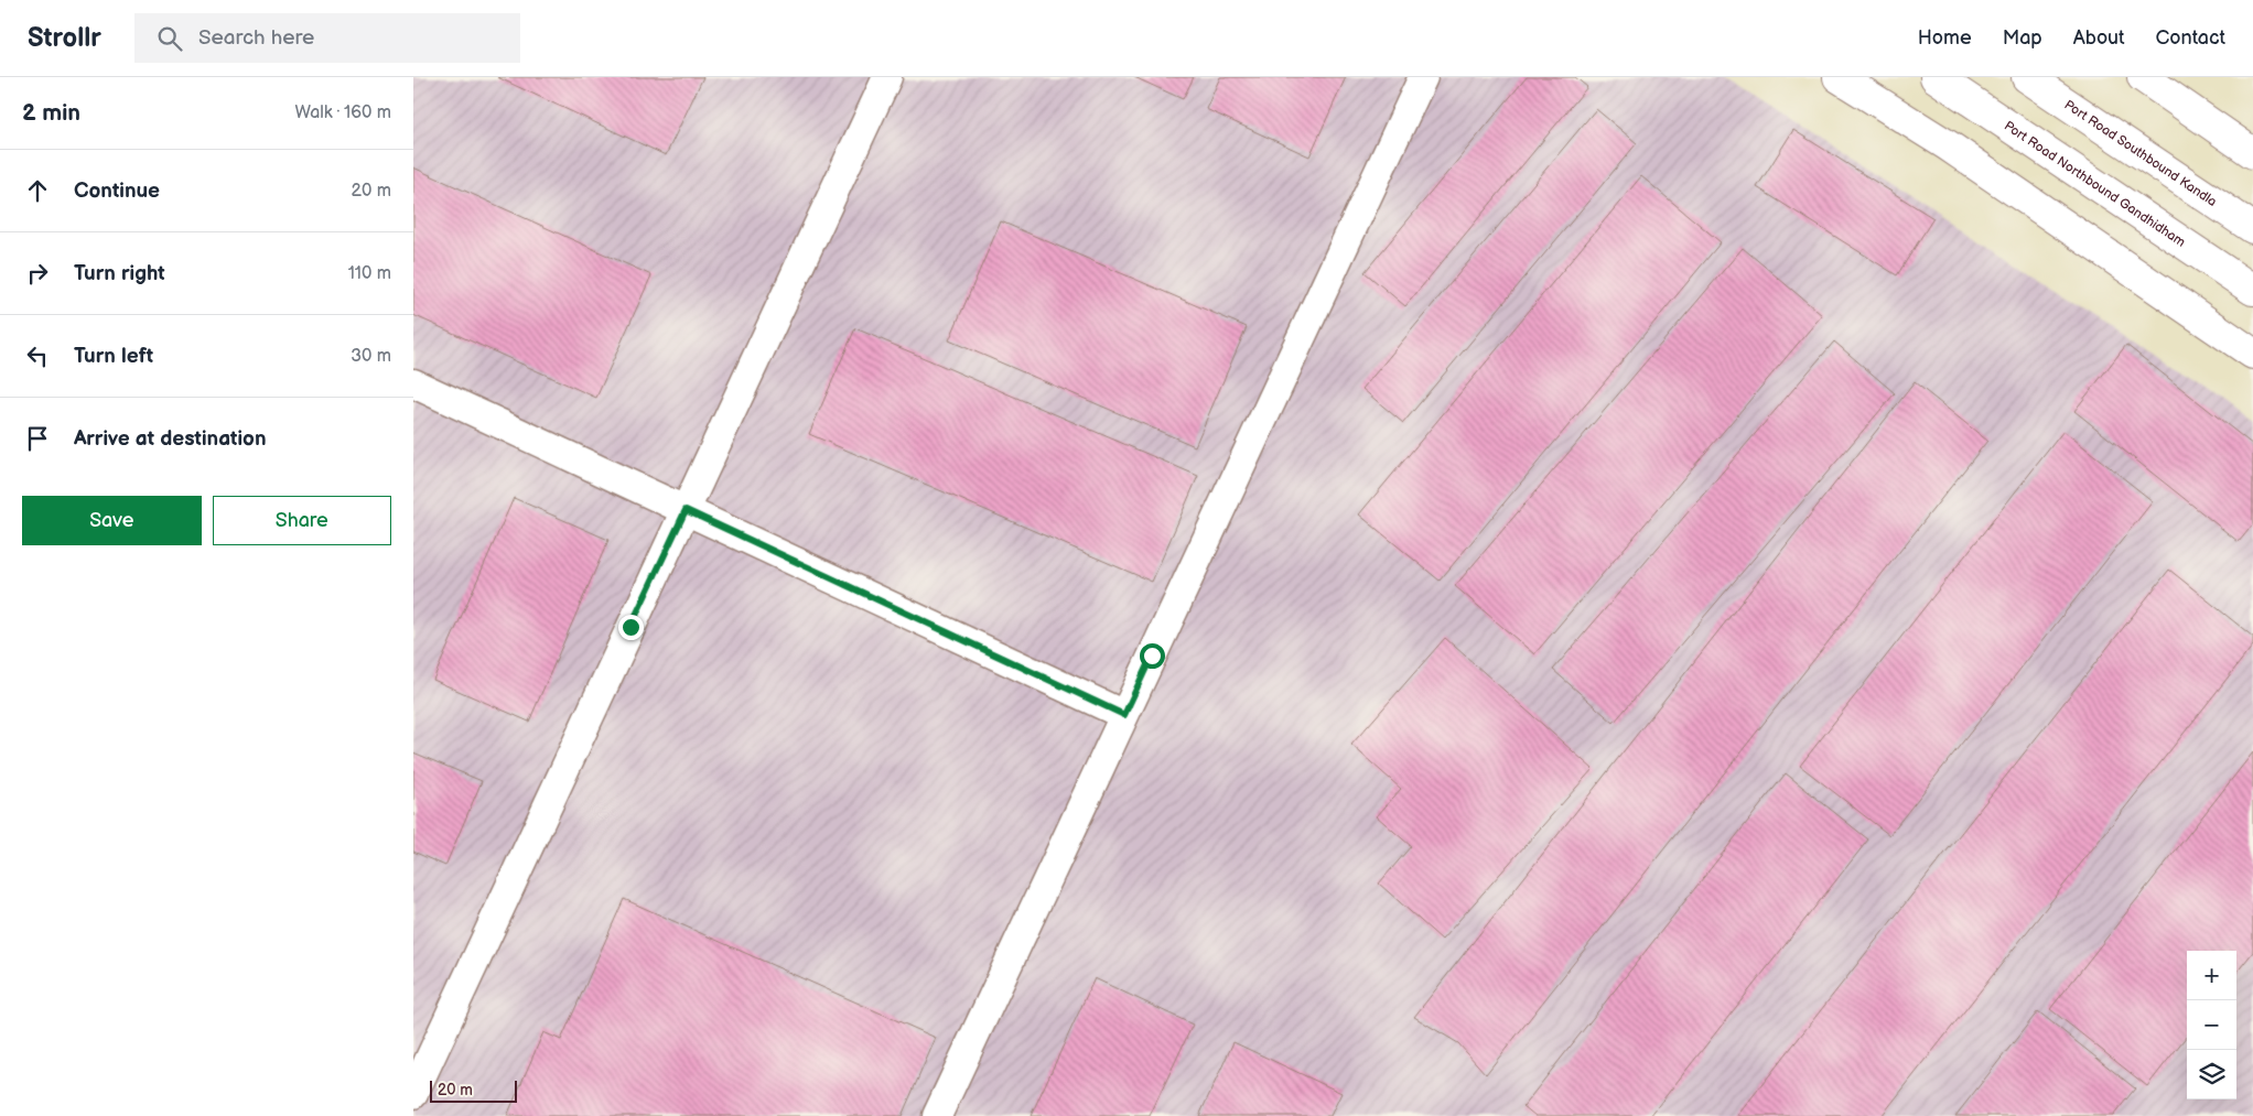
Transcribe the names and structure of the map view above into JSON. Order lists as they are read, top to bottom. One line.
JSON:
{"streets":{"main road":["Port Road Southbound Kandla","Port Road Northbound Gandhidham"]},"scale_bar":"20 m","page":{"header":"Strollr","search":"Search here","nav":["Home","Map","About","Contact"],"heading":["2 min","Walk · 160 m"],"list":[["Continue","20 m"],["Turn right","110 m"],["Turn left","30 m"],"Arrive at destination"],"buttons":["Save","Share"],"map_buttons":["+","−"],"scale":"20 m"}}
